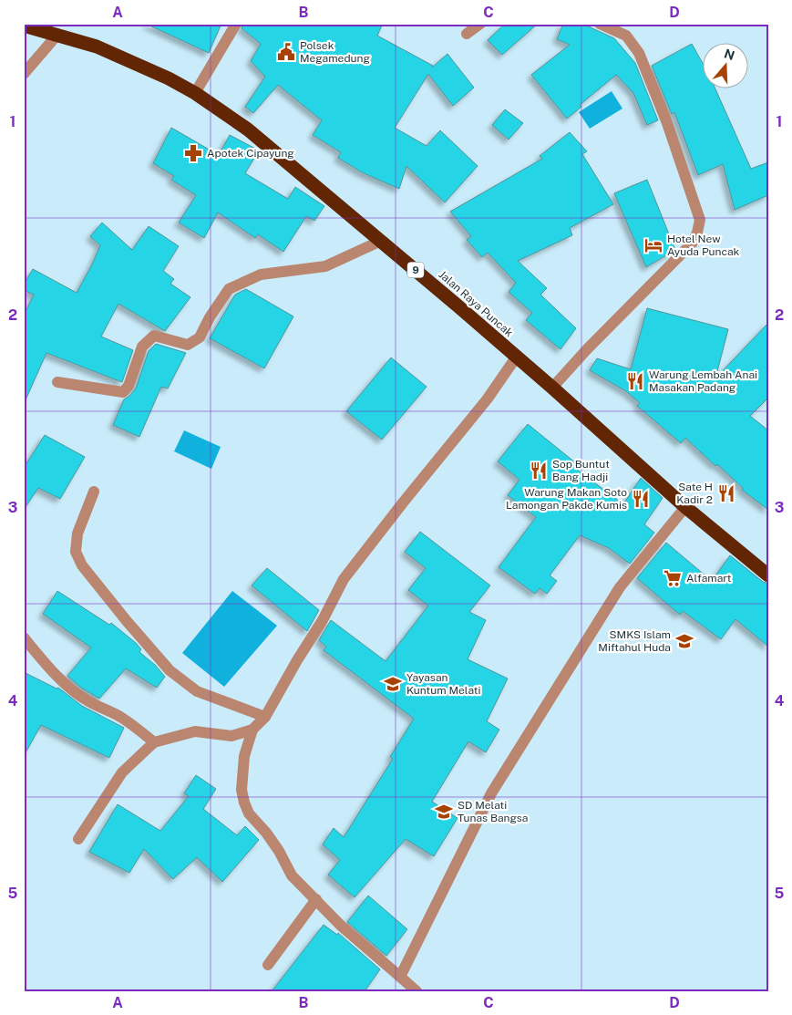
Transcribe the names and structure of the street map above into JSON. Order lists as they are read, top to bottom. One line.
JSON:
{"streets":{"highway":["9","Jalan Raya Puncak"]},"places":{"public building":["Polsek Megamedung"],"pharmacy":["Apotek Cipayung"],"hotel":["Hotel New Ayuda Puncak"],"restaurant":["Warung Lembah Anai Masakan Padang","Sop Buntut Bang Hadji","Sate H Kadir 2","Warung Makan Soto Lamongan Pakde Kumis"],"supermarket":["Alfamart"],"school or university":["SMKS Islam Miftahul Huda","Yayasan Kuntum Melati","SD Melati Tunas Bangsa"]},"north":"top","grid":{"columns":["A","B","C","D"],"rows":["1","2","3","4","5"]}}
